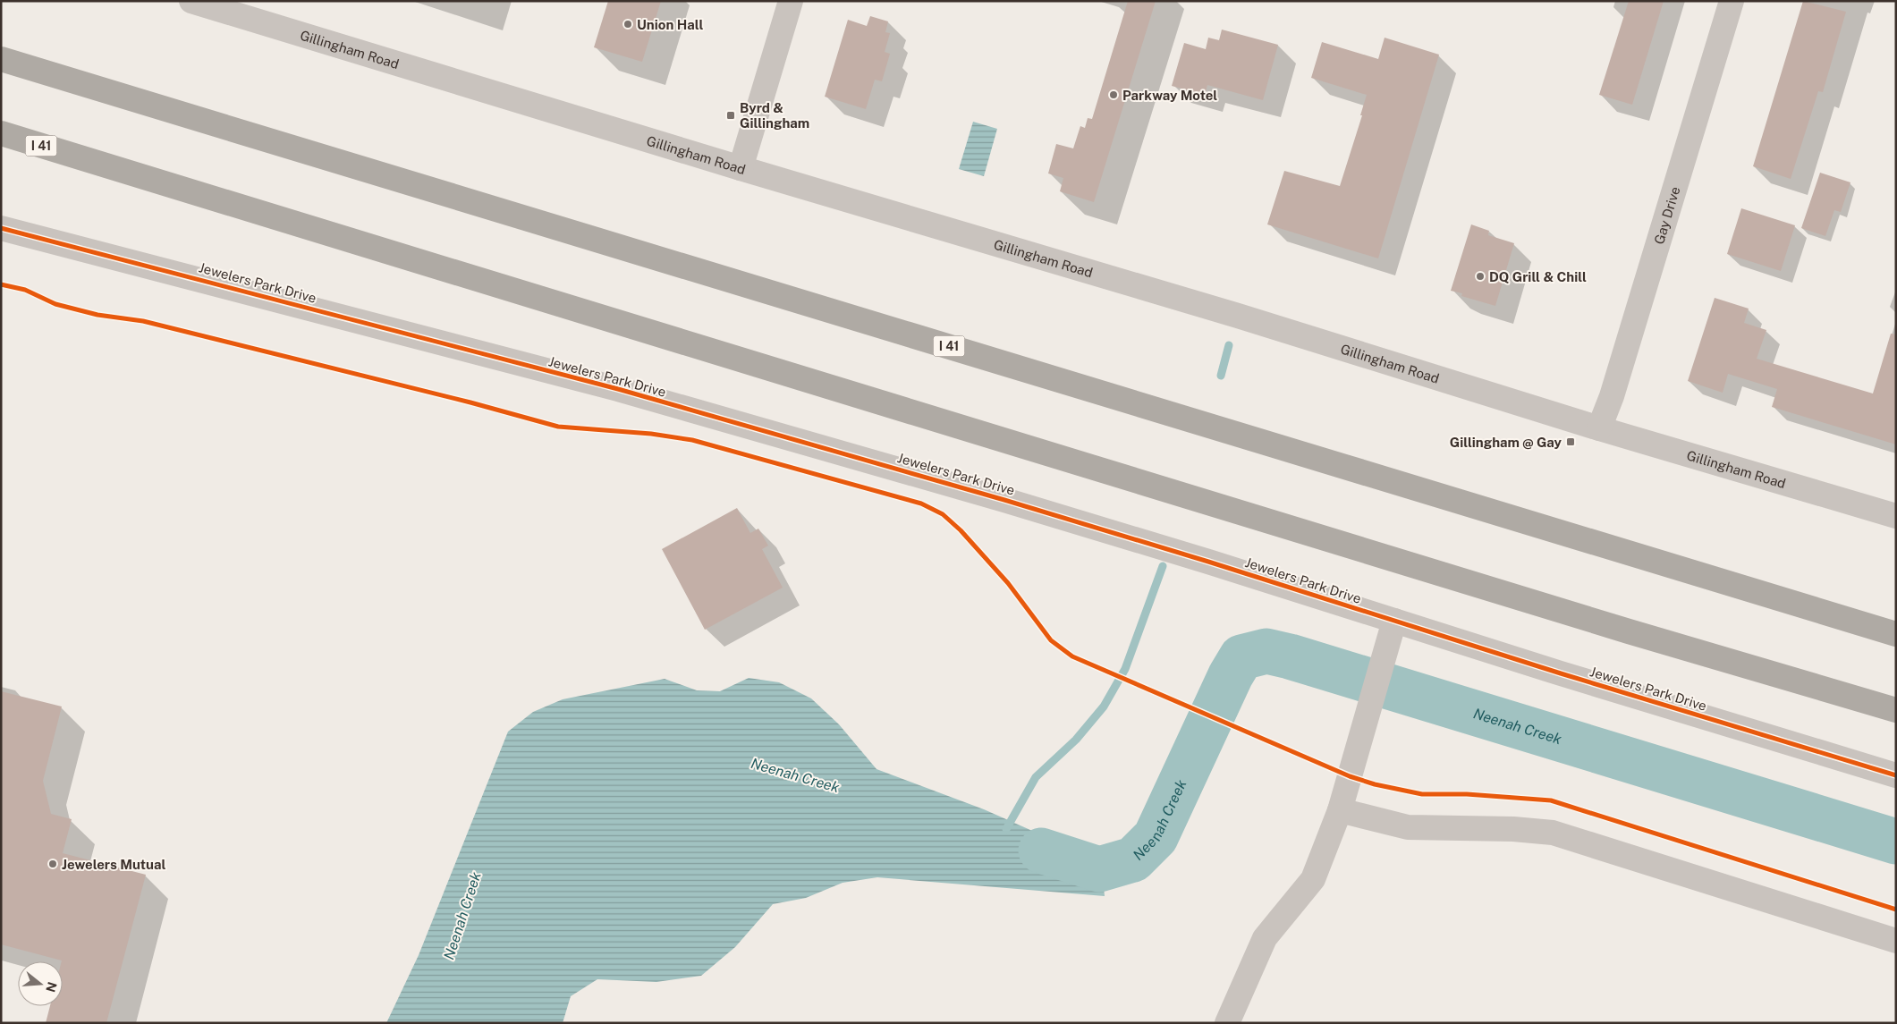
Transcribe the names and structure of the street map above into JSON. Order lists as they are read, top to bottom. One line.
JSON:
{"streets":{"highway":["I 41"],"street":["Gillingham Road","Gay Drive","Jewelers Park Drive"]},"crossings":[["Gillingham Road","Gay Drive"]],"water":["Neenah Creek"],"places":{"other":["Union Hall","Parkway Motel","DQ Grill & Chill","Jewelers Mutual"],"transit":["Byrd & Gillingham","Gillingham @ Gay"]},"north":"right"}
